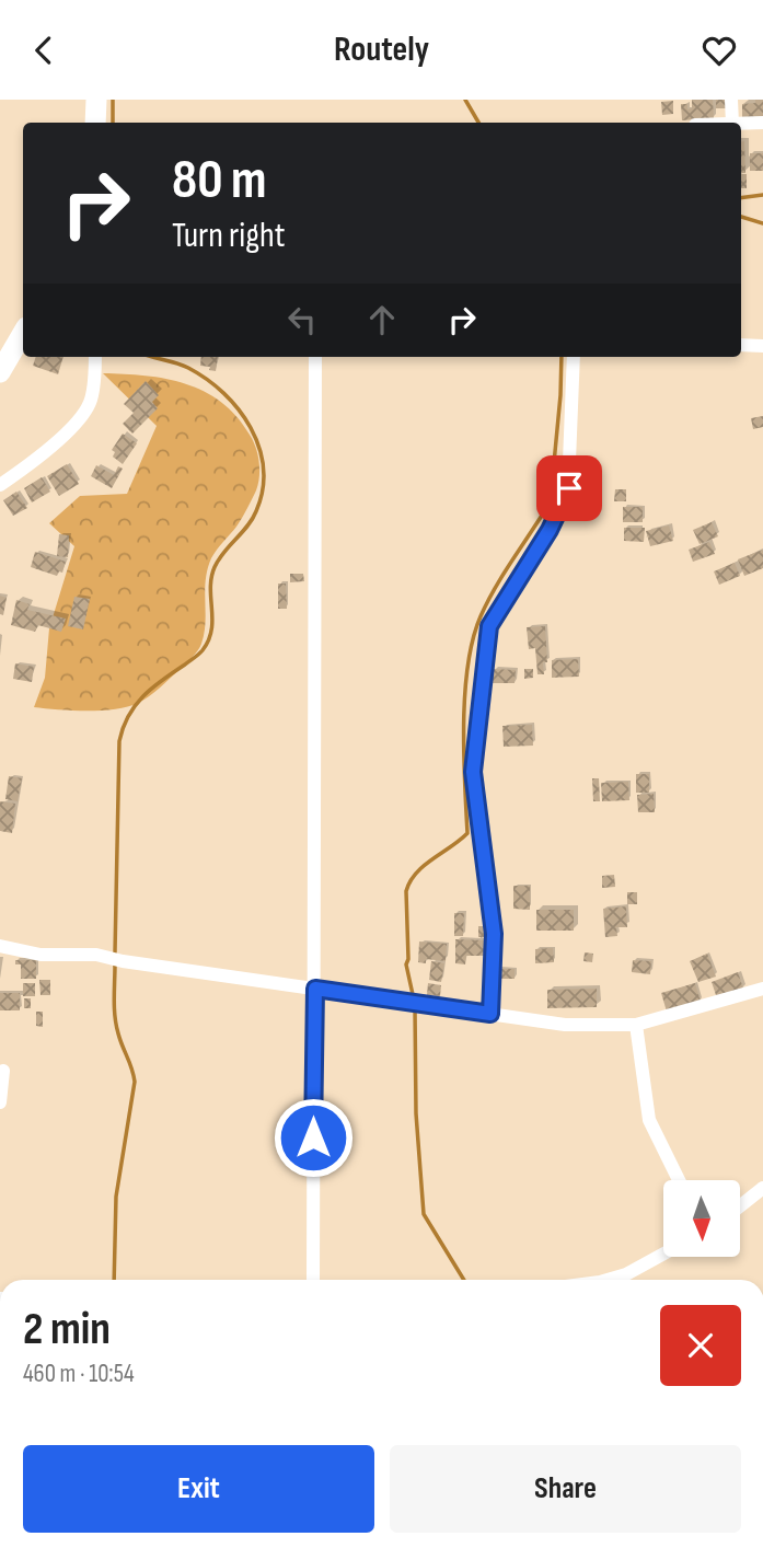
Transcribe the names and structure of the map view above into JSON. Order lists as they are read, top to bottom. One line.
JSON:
{"north":"bottom","page":{"header":"Routely","turn":["80 m","Turn right"],"heading":["2 min","460 m · 10:54"],"buttons":["Exit","Share"]}}
